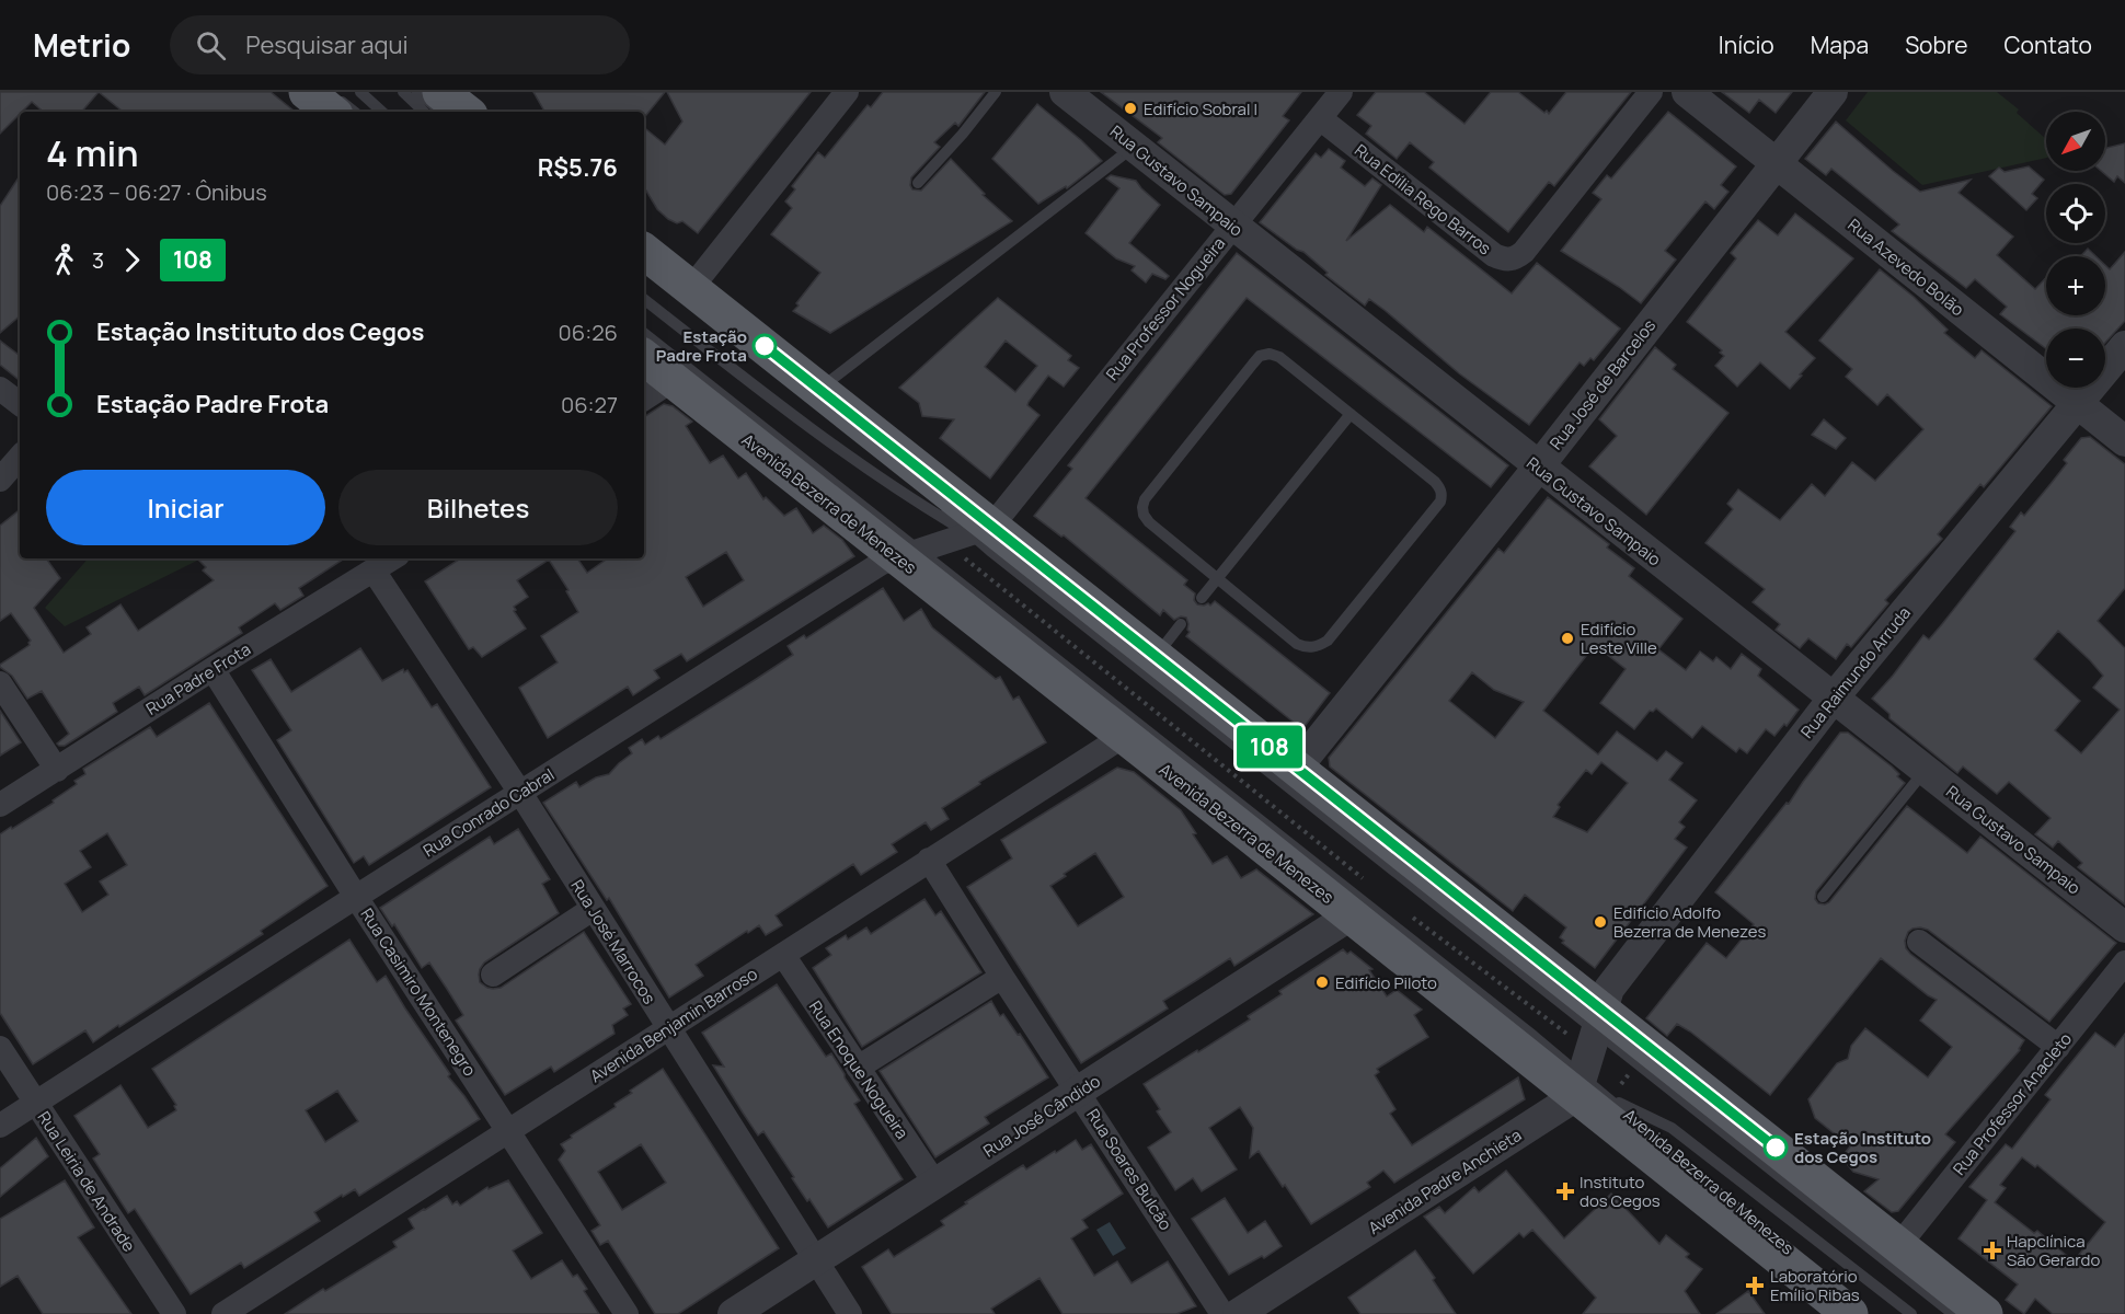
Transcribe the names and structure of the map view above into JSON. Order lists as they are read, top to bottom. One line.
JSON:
{"streets":{"main road":["Avenida Bezerra de Menezes"],"street":["Rua Gustavo Sampaio","Rua Edília Rego Barros","Rua Azevedo Bolão","Rua Professor Nogueira","Rua José de Barcelos","Rua Raimundo Arruda","Rua Padre Frota","Rua Conrado Cabral","Rua José Marrocos","Rua Casimiro Montenegro","Avenida Benjamin Barroso","Rua Enoque Nogueira","Rua Professor Anacleto","Rua José Cândido","Rua Soares Bulcão","Rua Leiria de Andrade","Avenida Padre Anchieta"]},"crossings":[["Rua Gustavo Sampaio","Rua Professor Nogueira"],["Rua Gustavo Sampaio","Rua José de Barcelos"],["Rua Gustavo Sampaio","Rua Raimundo Arruda"],["Rua Edília Rego Barros","Rua Professor Nogueira"],["Rua Azevedo Bolão","Rua José de Barcelos"],["Rua Azevedo Bolão","Rua Raimundo Arruda"],["Rua Professor Nogueira","Rua Conrado Cabral"],["Avenida Bezerra de Menezes","Rua Conrado Cabral"],["Avenida Bezerra de Menezes","Avenida Benjamin Barroso"],["Avenida Bezerra de Menezes","Rua José Cândido"],["Avenida Bezerra de Menezes","Avenida Padre Anchieta"],["Rua Padre Frota","Rua José Marrocos"],["Rua Padre Frota","Rua Casimiro Montenegro"],["Rua Conrado Cabral","Rua José Marrocos"],["Rua Conrado Cabral","Rua Casimiro Montenegro"],["Rua Conrado Cabral","Rua Leiria de Andrade"],["Rua José Marrocos","Avenida Benjamin Barroso"],["Rua José Marrocos","Rua José Cândido"],["Rua Casimiro Montenegro","Avenida Benjamin Barroso"],["Avenida Benjamin Barroso","Rua Enoque Nogueira"],["Avenida Benjamin Barroso","Rua Soares Bulcão"],["Rua Enoque Nogueira","Rua José Cândido"],["Rua José Cândido","Rua Soares Bulcão"]],"places":{"other":["Edifício Sobral I","Estação Padre Frota","Edifício Leste Ville","Edifício Adolfo Bezerra de Menezes","Edifício Piloto","Estação Instituto dos Cegos"],"health":["Instituto dos Cegos","Hapclínica São Gerardo","Laboratório Emílio Ribas"]},"lines":["bus line 108"],"north":"bottom left","page":{"header":"Metrio","search":"Pesquisar aqui","nav":["Início","Mapa","Sobre","Contato"],"on_map":"108","map_buttons":["+","−"],"heading":["4 min","06:23 – 06:27 · Ônibus","R$5.76"],"legs":["3","108"],"list":[{"name":"Estação Instituto dos Cegos","value":"06:26"},{"name":"Estação Padre Frota","value":"06:27"}],"buttons":["Iniciar","Bilhetes"]}}
